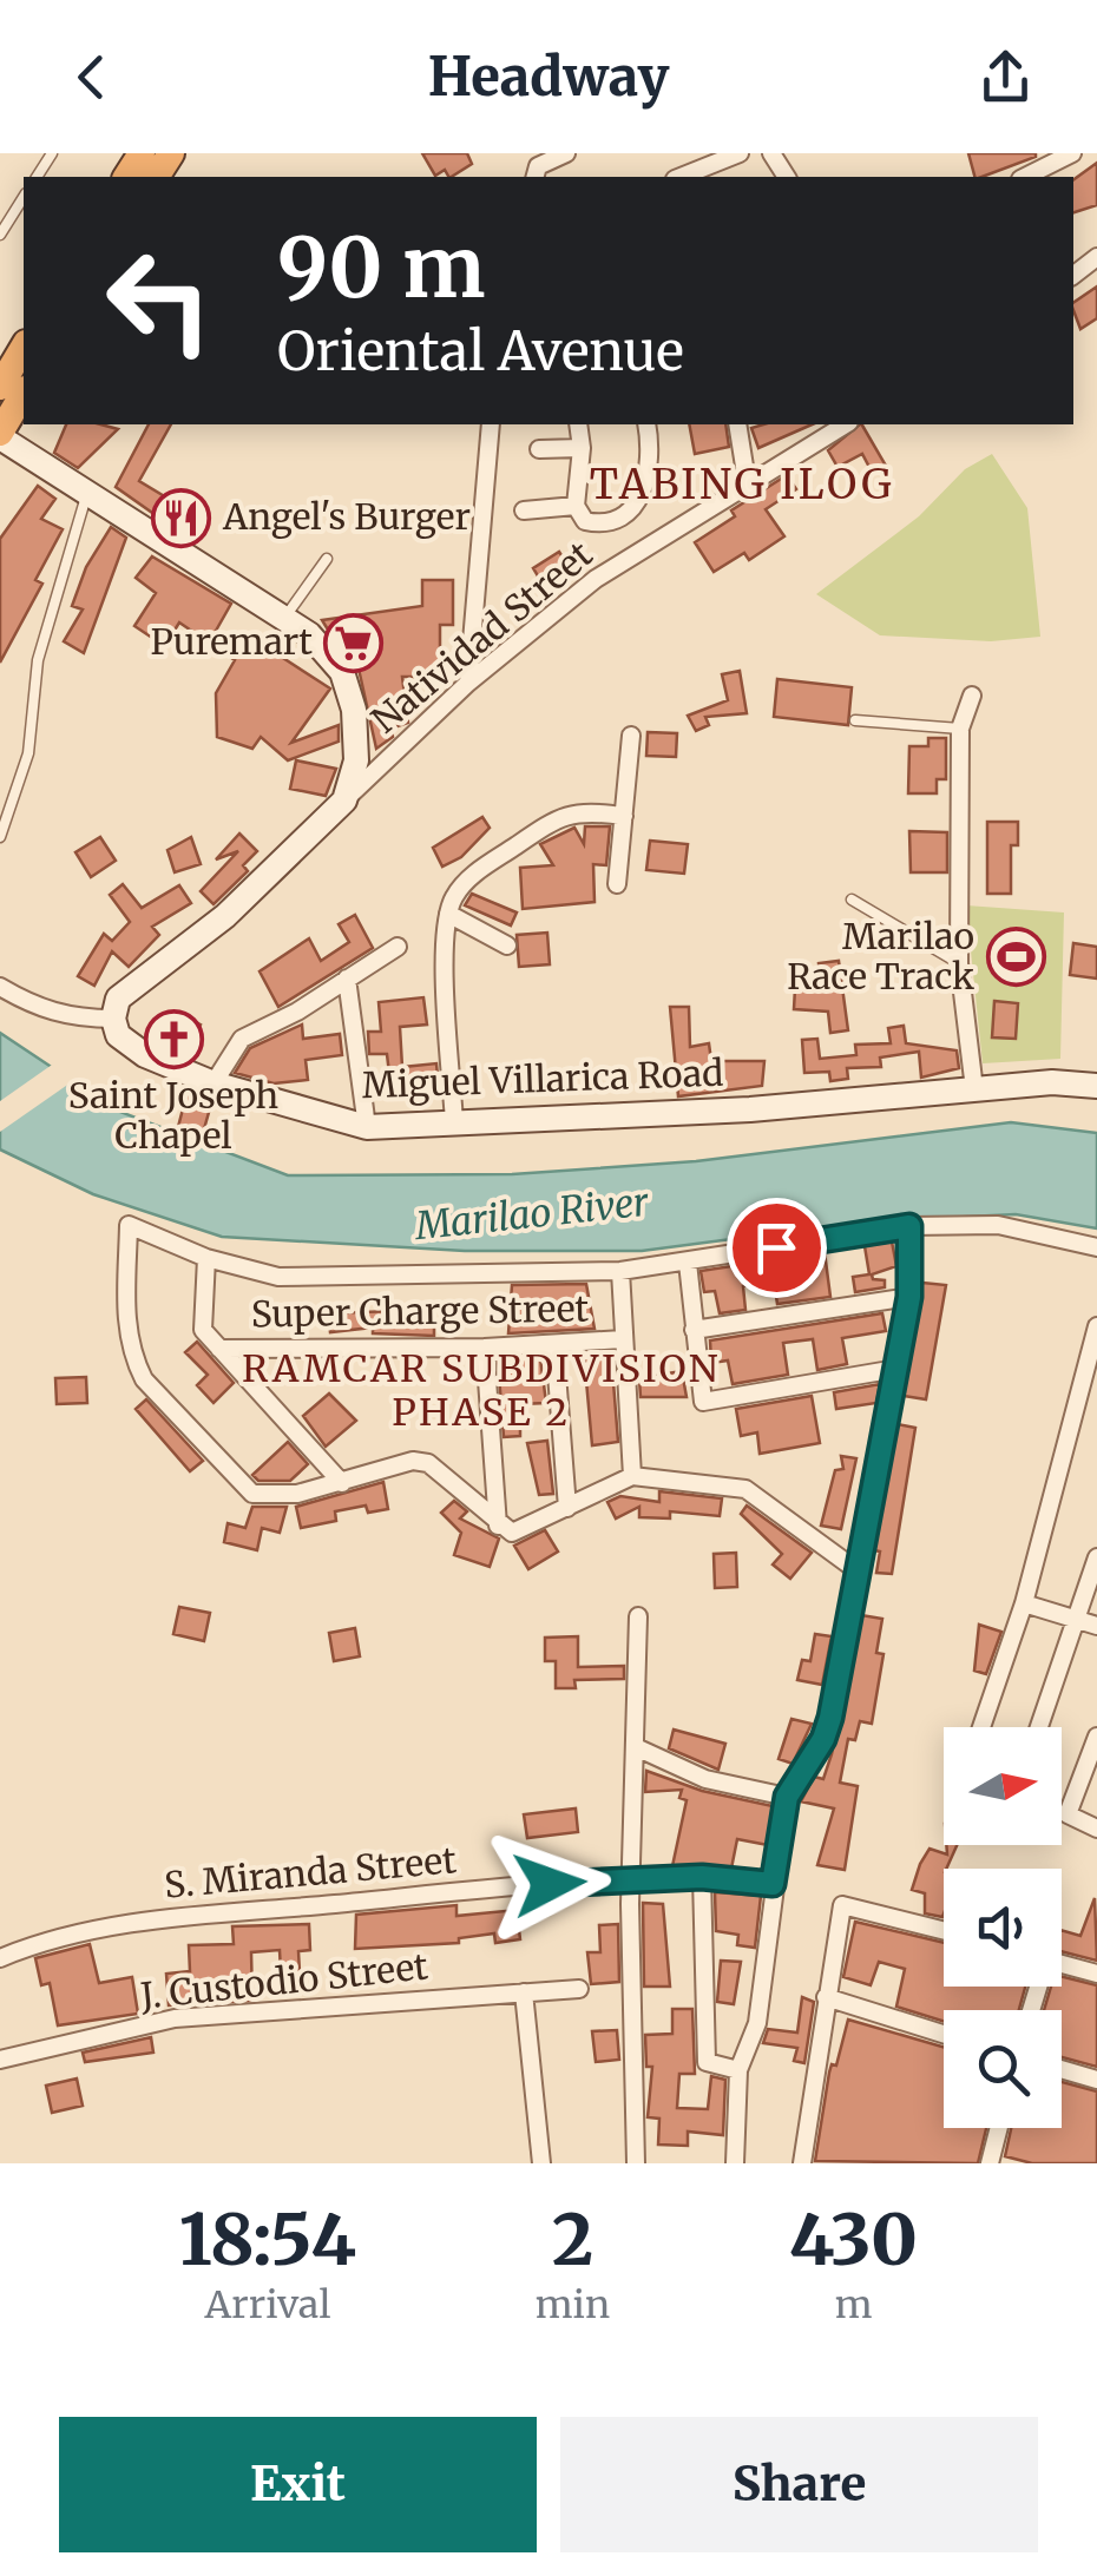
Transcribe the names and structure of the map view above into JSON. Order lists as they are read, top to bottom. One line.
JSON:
{"streets":{"main road":["Miguel Villarica Road"],"street":["Natividad Street","Super Charge Street","S. Miranda Street","J. Custodio Street"]},"districts":["TABING ILOG","RAMCAR SUBDIVISION PHASE 2"],"water":["Marilao River"],"places":{"restaurant":["Angel's Burger"],"supermarket":["Puremart"],"sports":["Marilao Race Track"],"church":["Saint Joseph Chapel"]},"north":"right","page":{"header":"Headway","turn":["90 m","Oriental Avenue"],"eta":["18:54","Arrival","2","min","430","m"],"buttons":["Exit","Share"]}}
